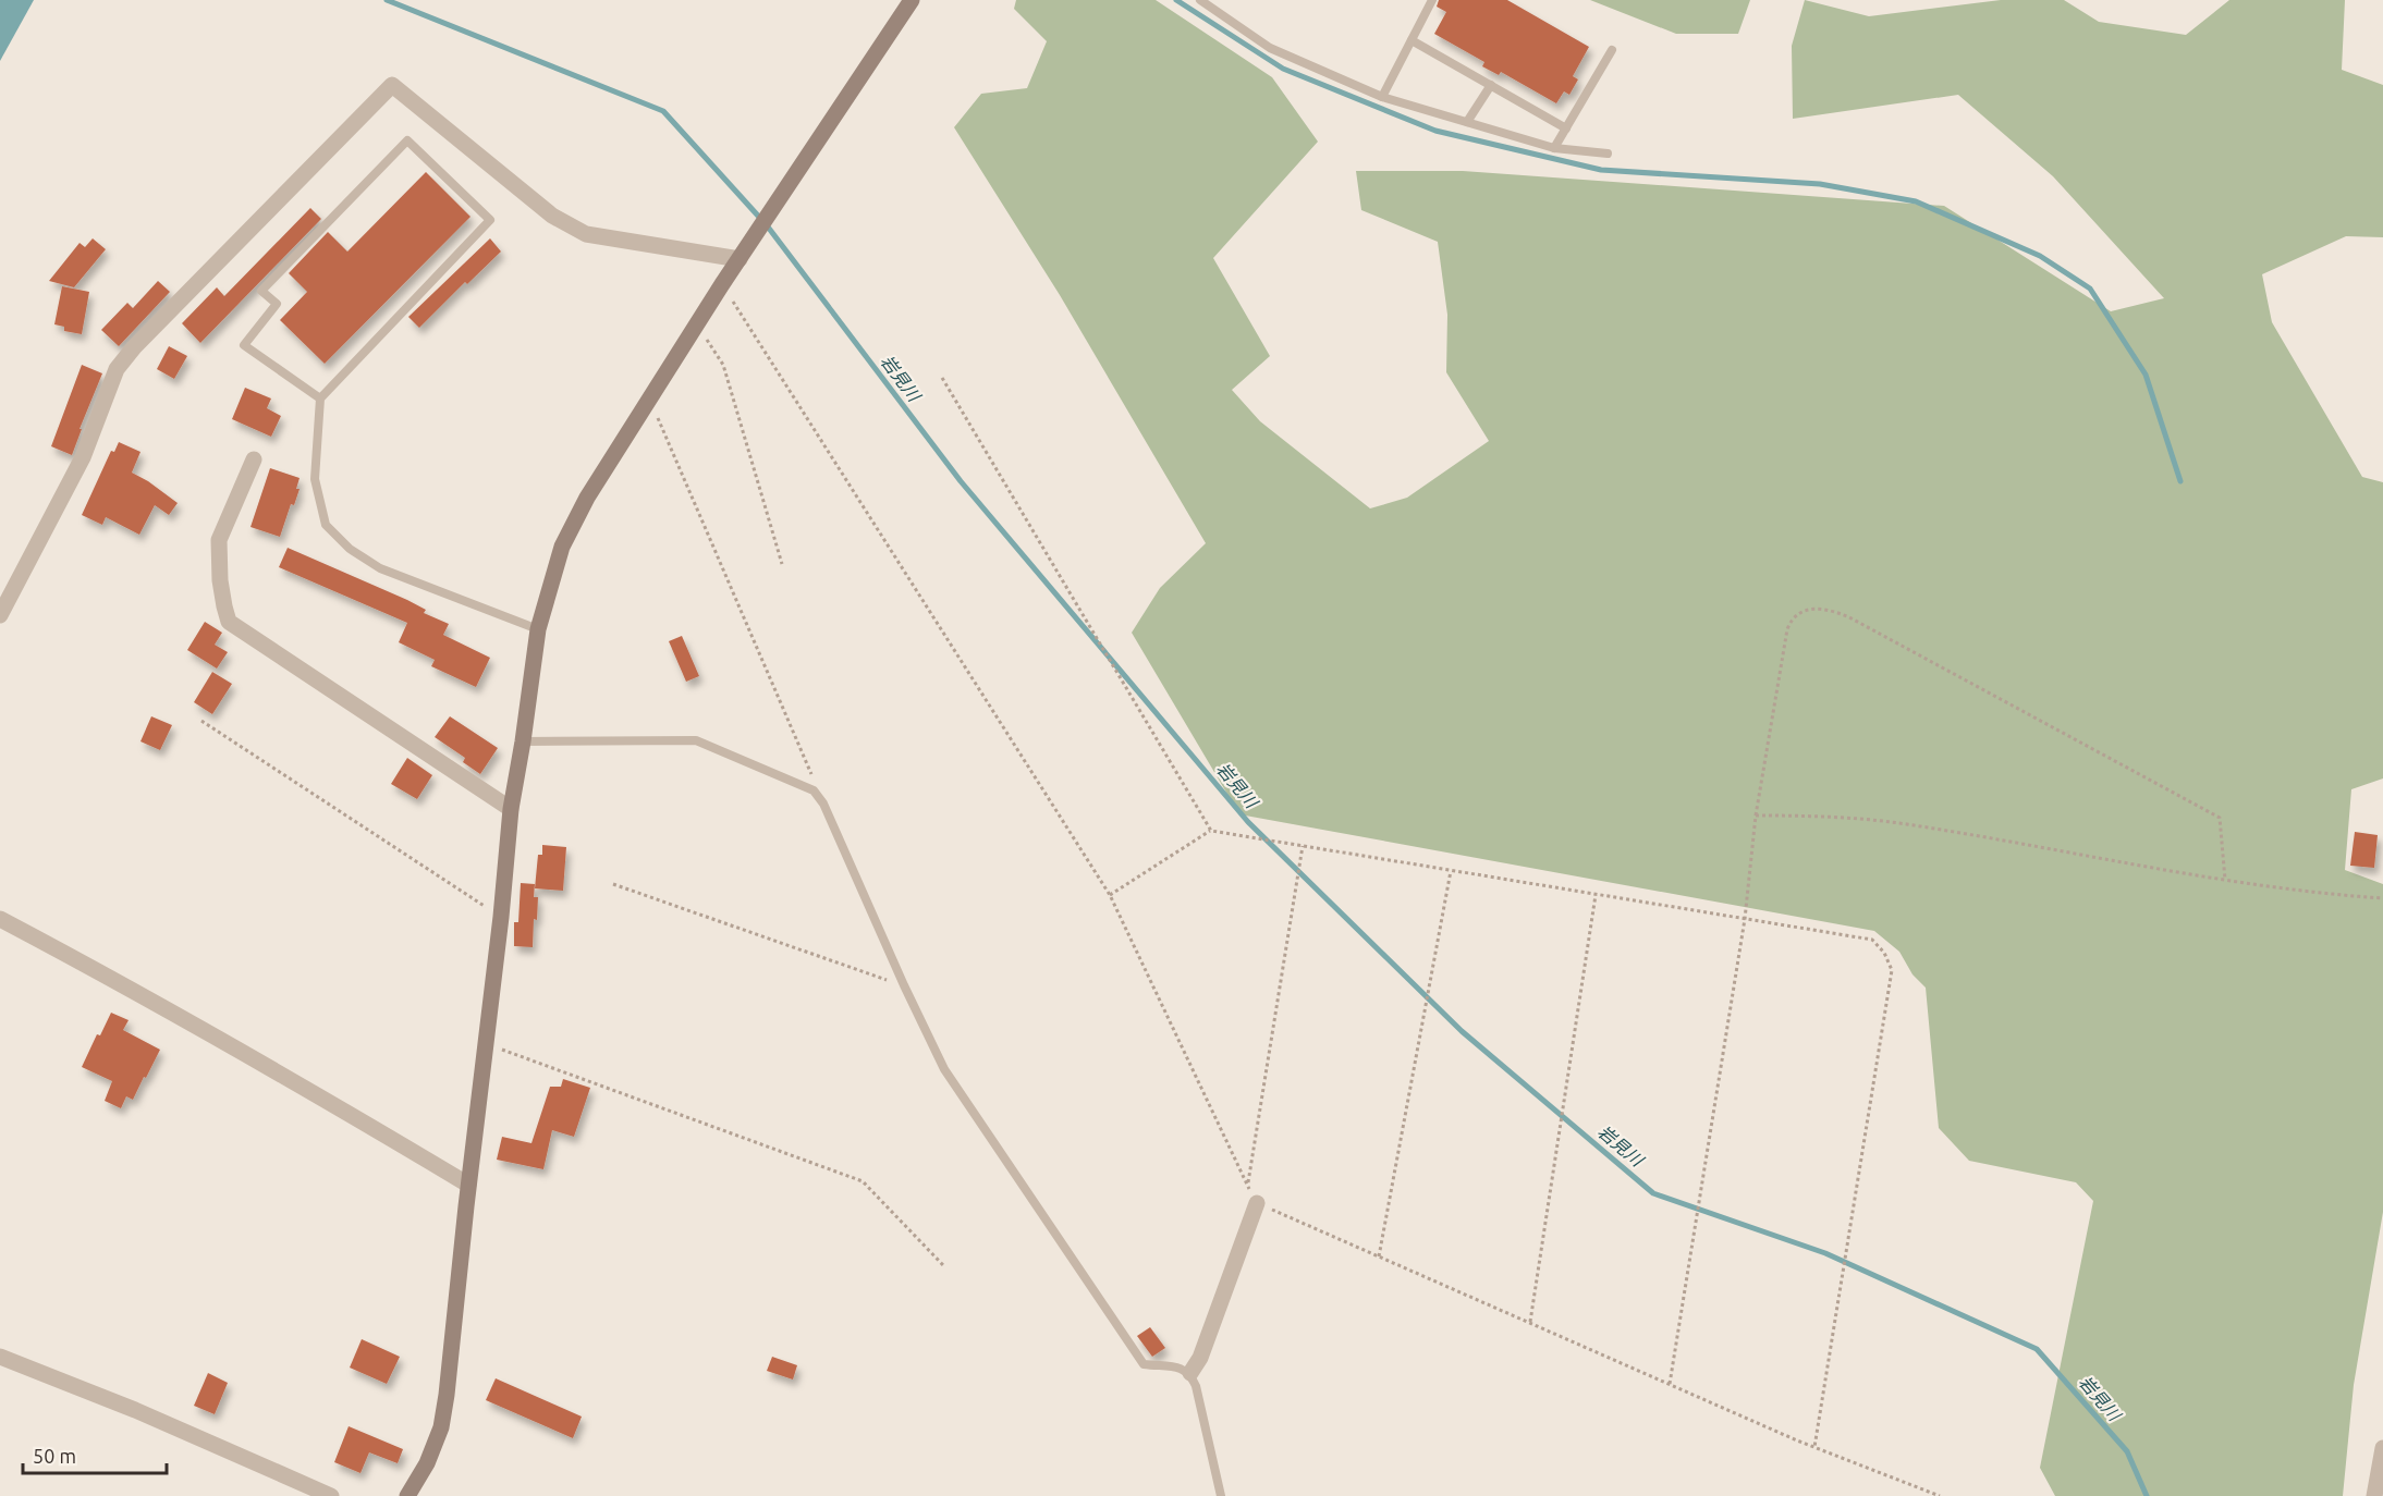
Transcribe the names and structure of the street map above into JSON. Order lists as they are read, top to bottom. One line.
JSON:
{"water":["岩見川"],"scale_bar":"50 m"}
